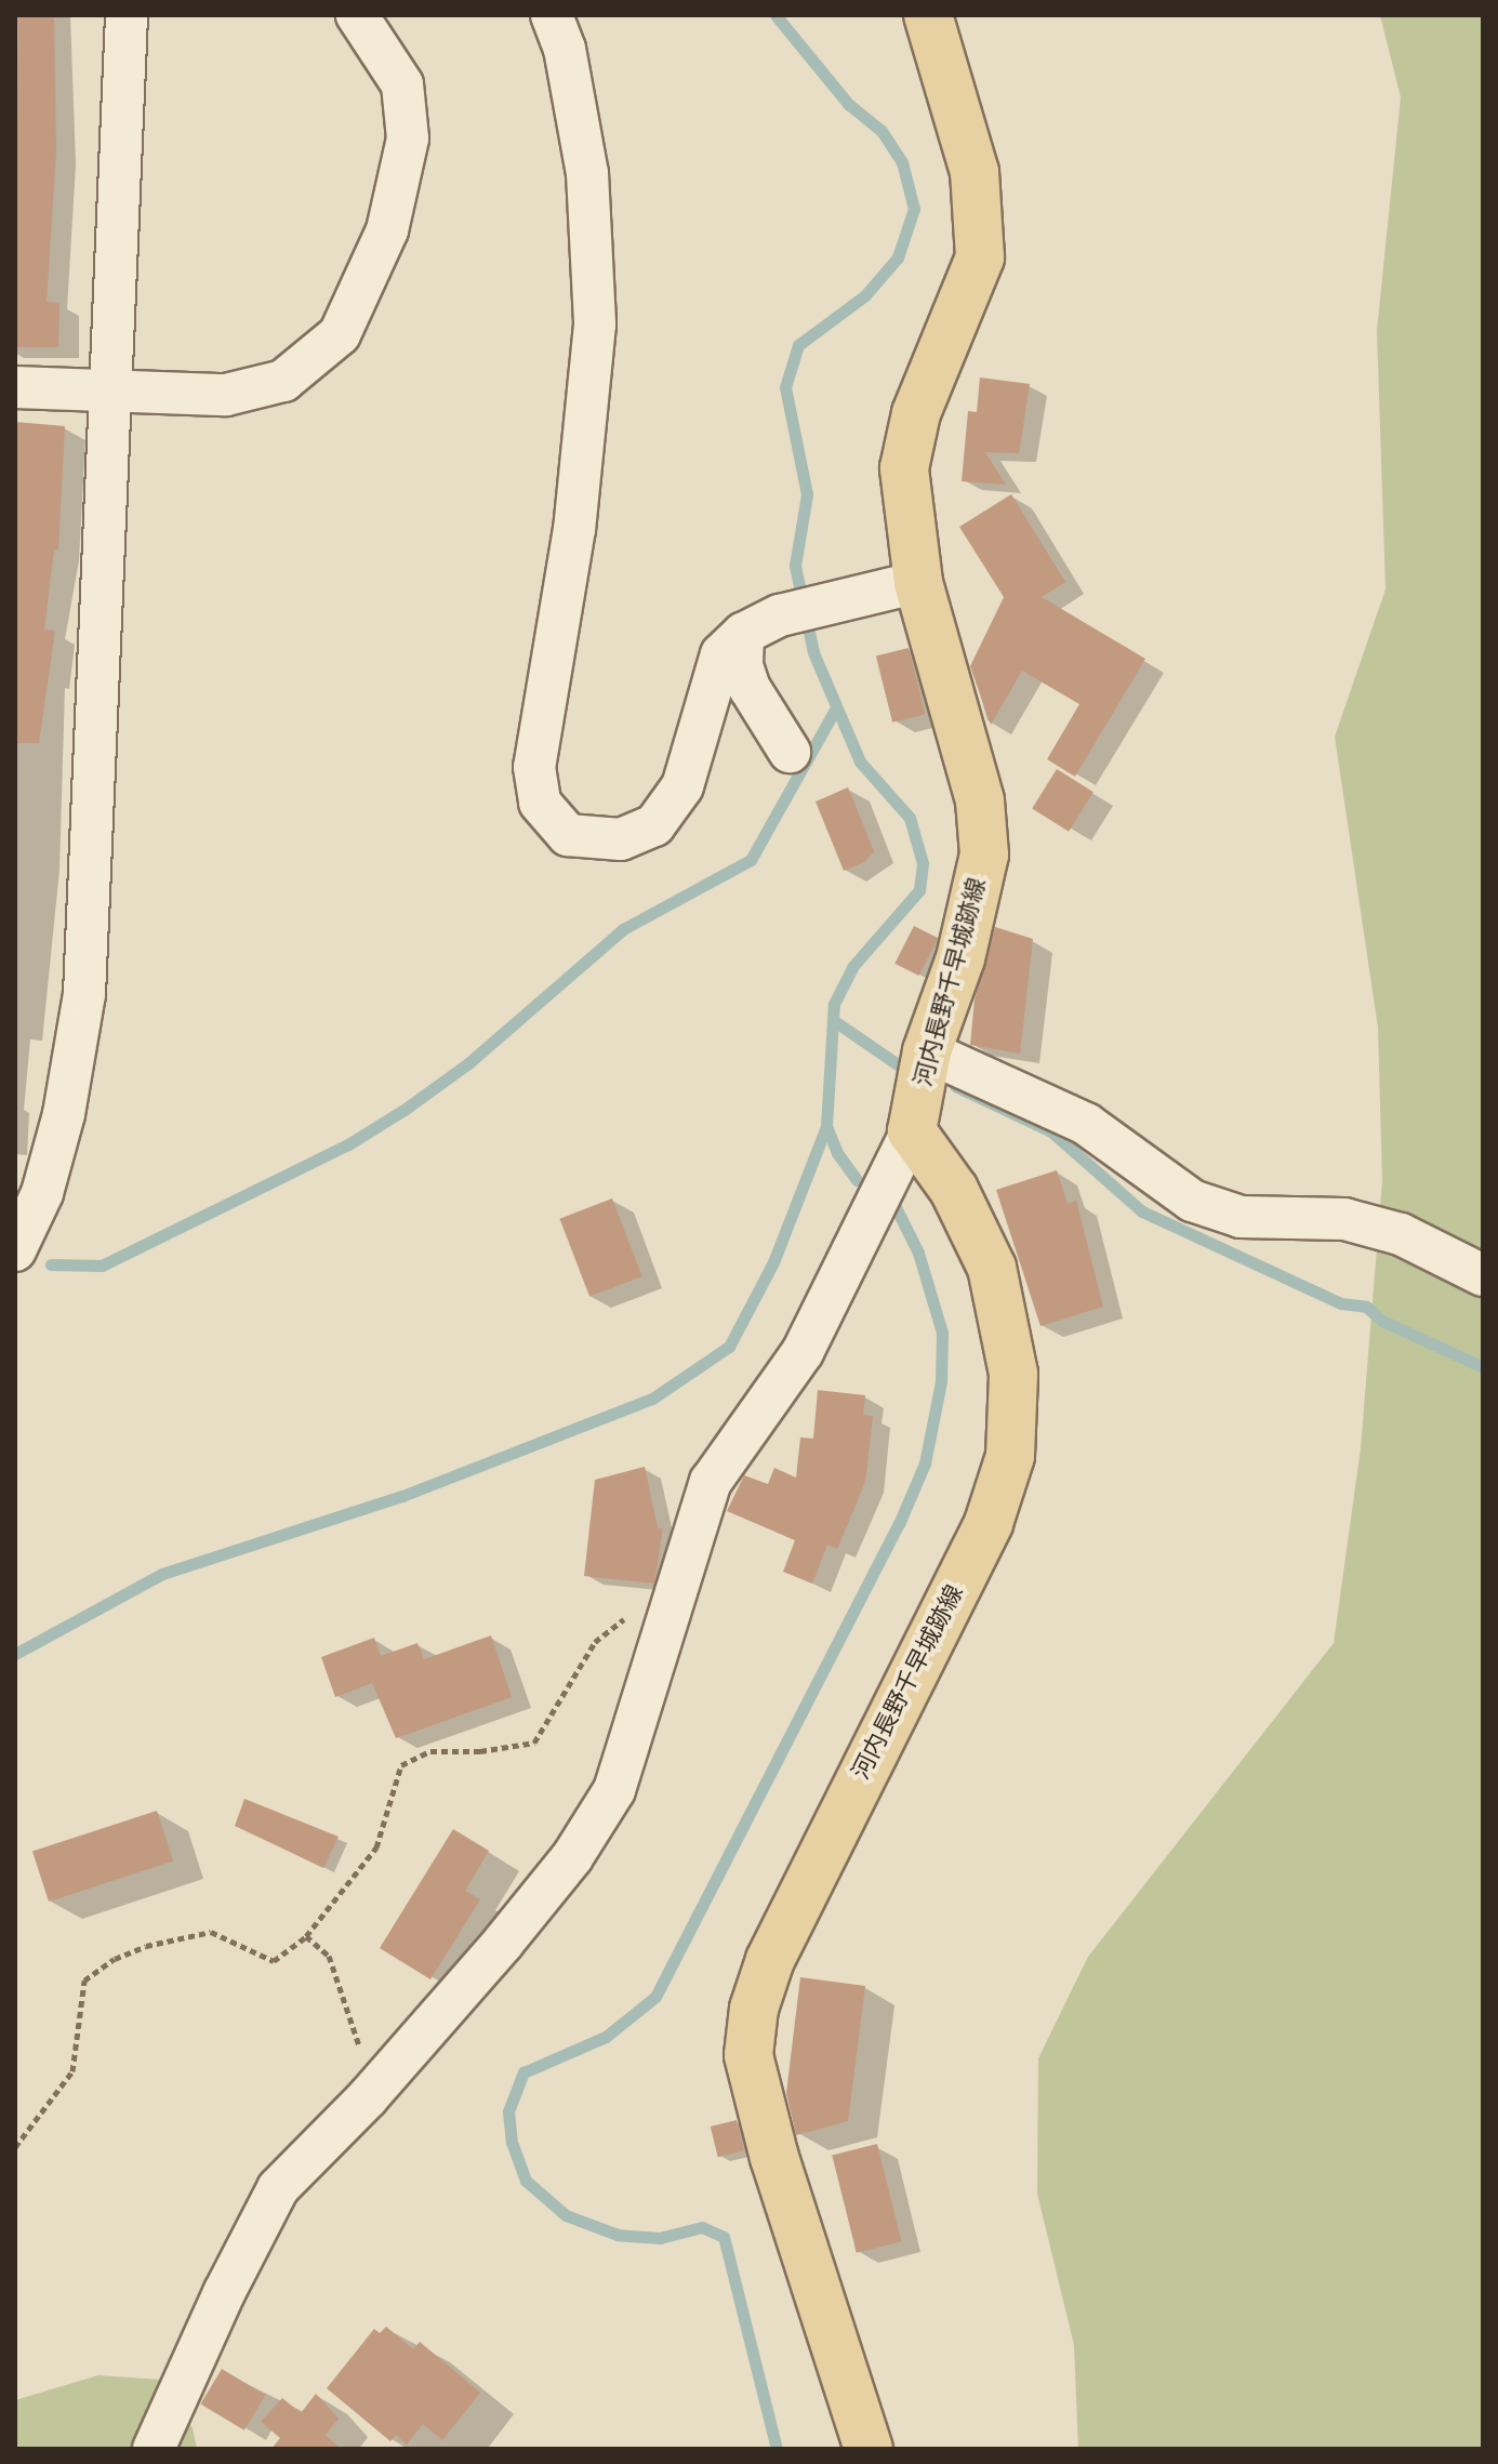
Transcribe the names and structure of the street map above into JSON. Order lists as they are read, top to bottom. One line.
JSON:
{"streets":{"main road":["河内長野千早城跡線"]}}
